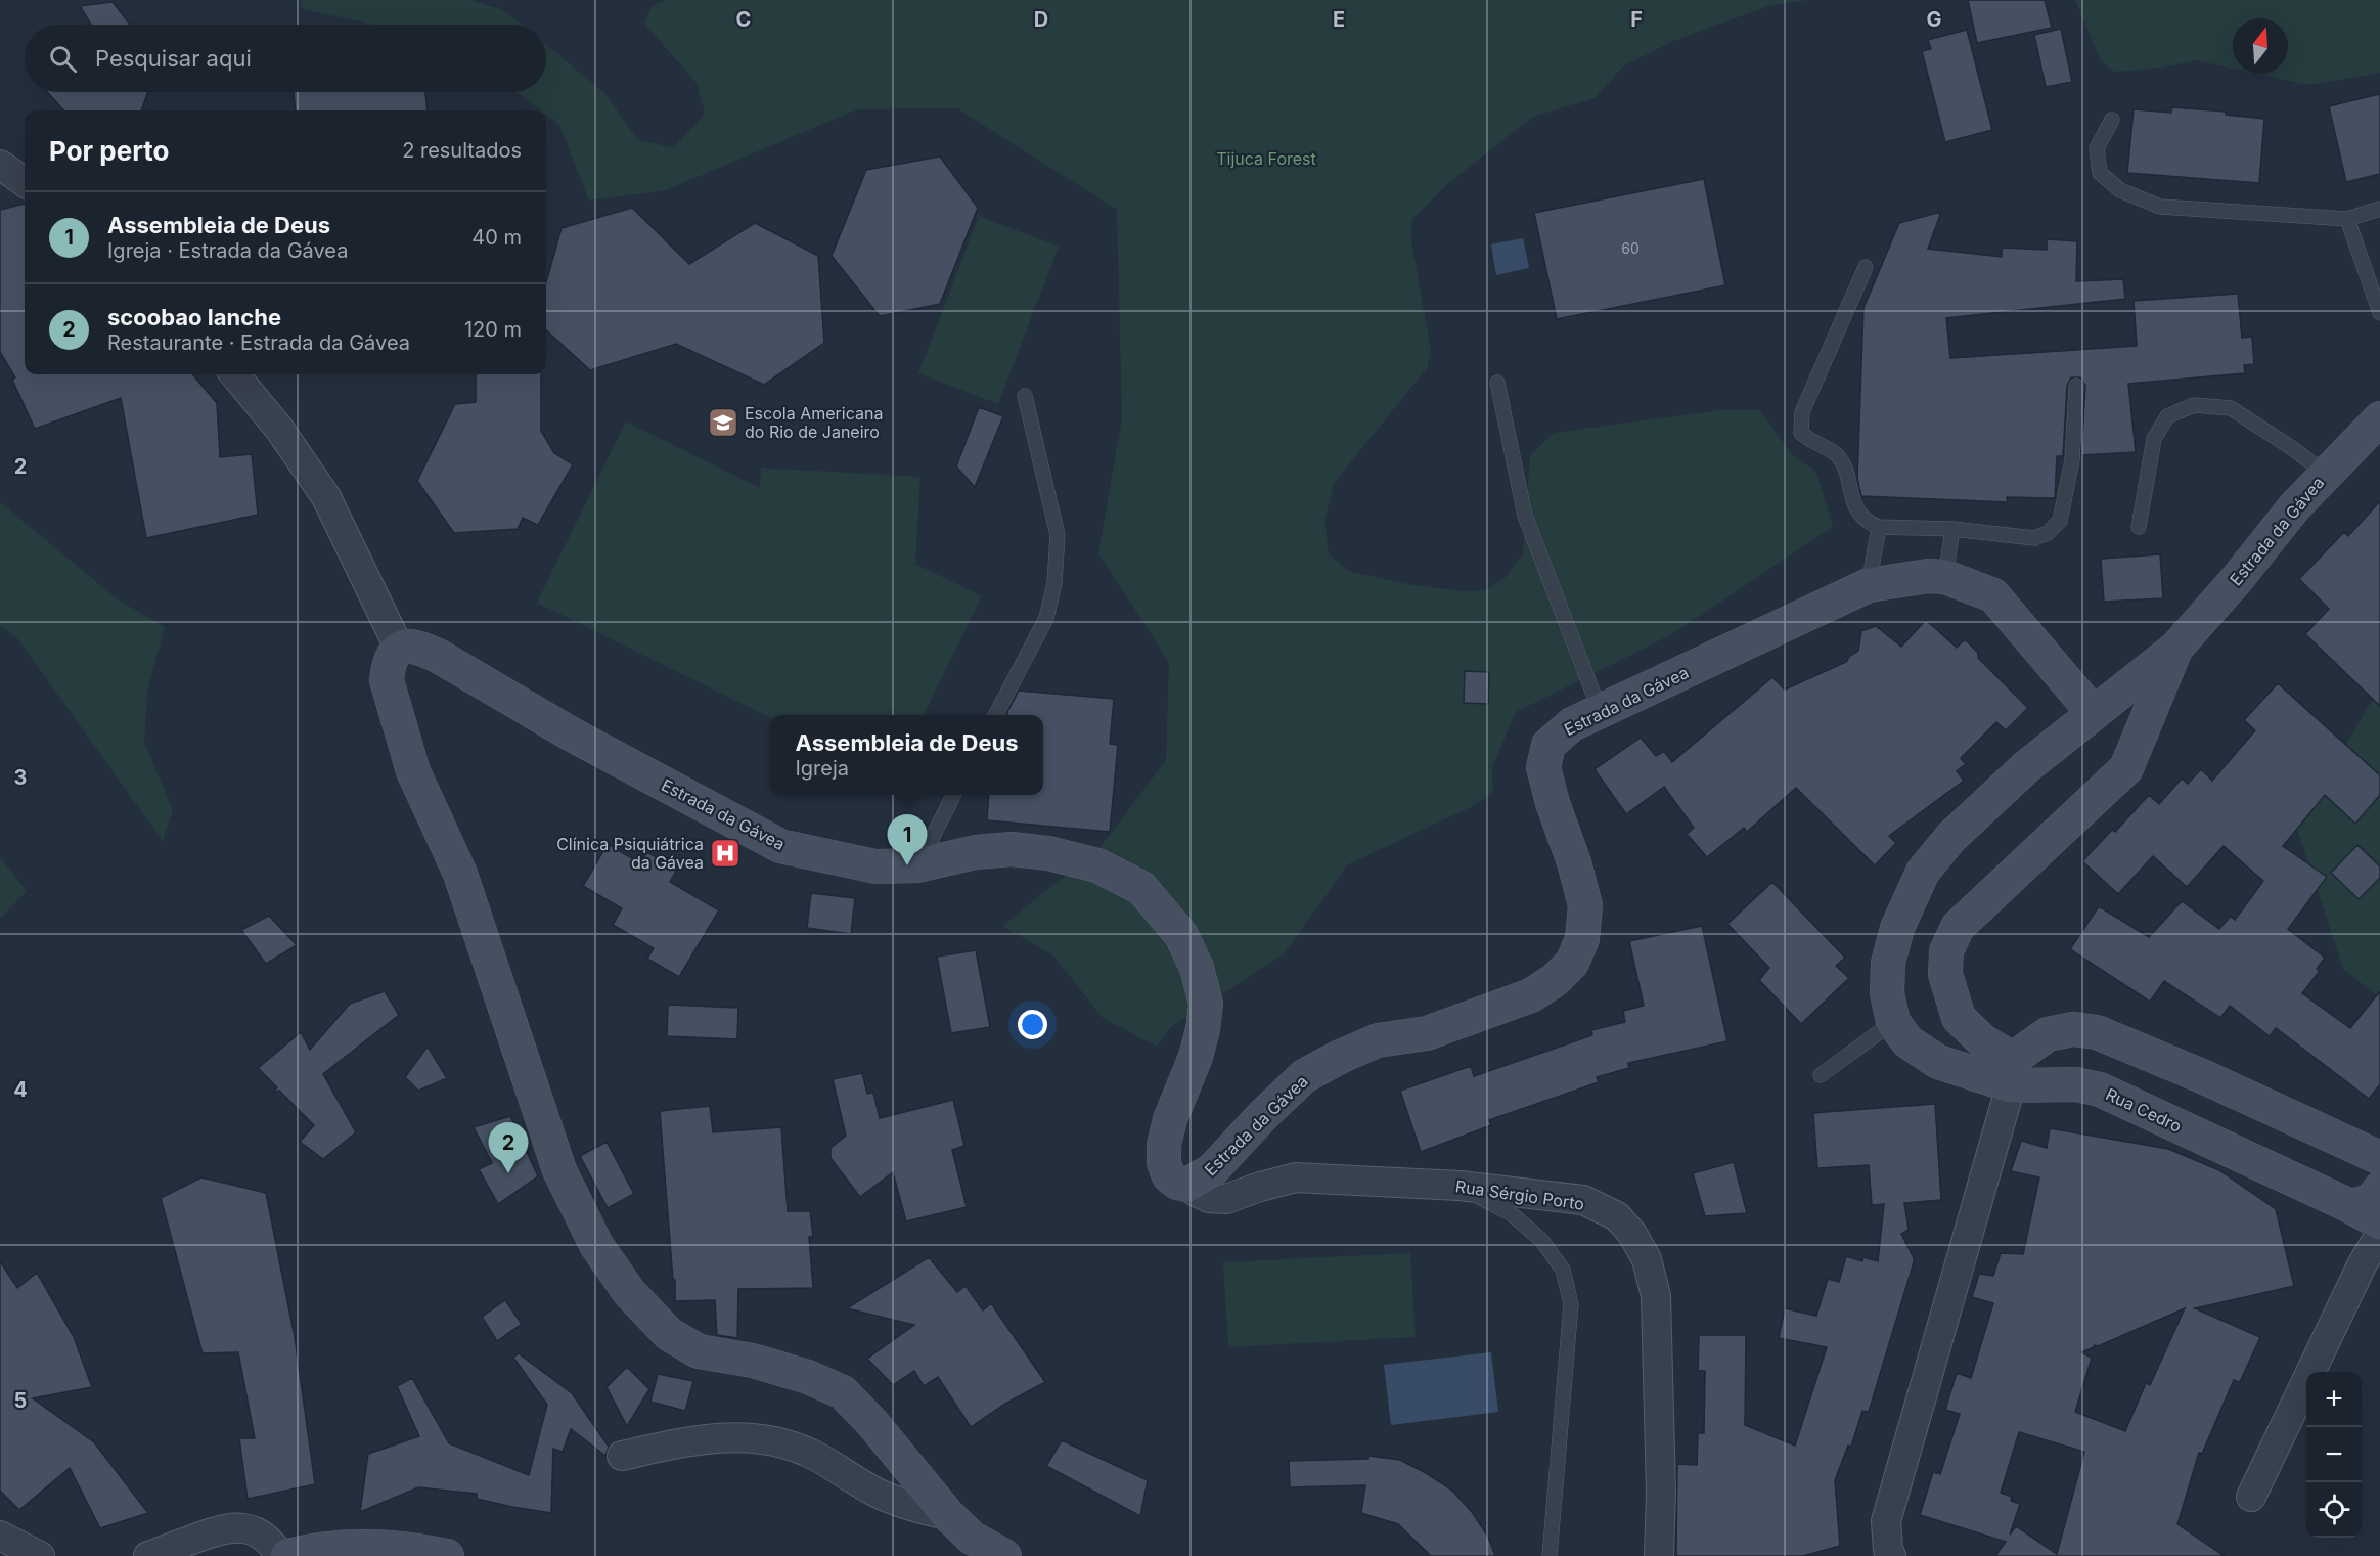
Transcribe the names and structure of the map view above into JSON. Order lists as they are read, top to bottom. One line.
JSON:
{"streets":{"street":["Estrada da Gávea","Rua Cedro","Rua Sérgio Porto"]},"crossings":[["Estrada da Gávea","Rua Cedro"],["Estrada da Gávea","Rua Sérgio Porto"]],"parks":["Tijuca Forest"],"places":{"school or university":["Escola Americana do Rio de Janeiro"],"hospital":["Clínica Psiquiátrica da Gávea"]},"house_numbers":["60"],"north":"top","page":{"search":"Pesquisar aqui","heading":["Por perto","2 resultados"],"list":[{"mark":"1","name":"Assembleia de Deus","note":"Igreja · Estrada da Gávea","value":"40 m"},{"mark":"2","name":"scoobao lanche","note":"Restaurante · Estrada da Gávea","value":"120 m"}],"popup":["Assembleia de Deus","Igreja"],"pins":["1","2"],"map_buttons":["+","−"]},"grid":{"columns":["C","D","E","F","G"],"rows":["2","3","4","5"]}}
